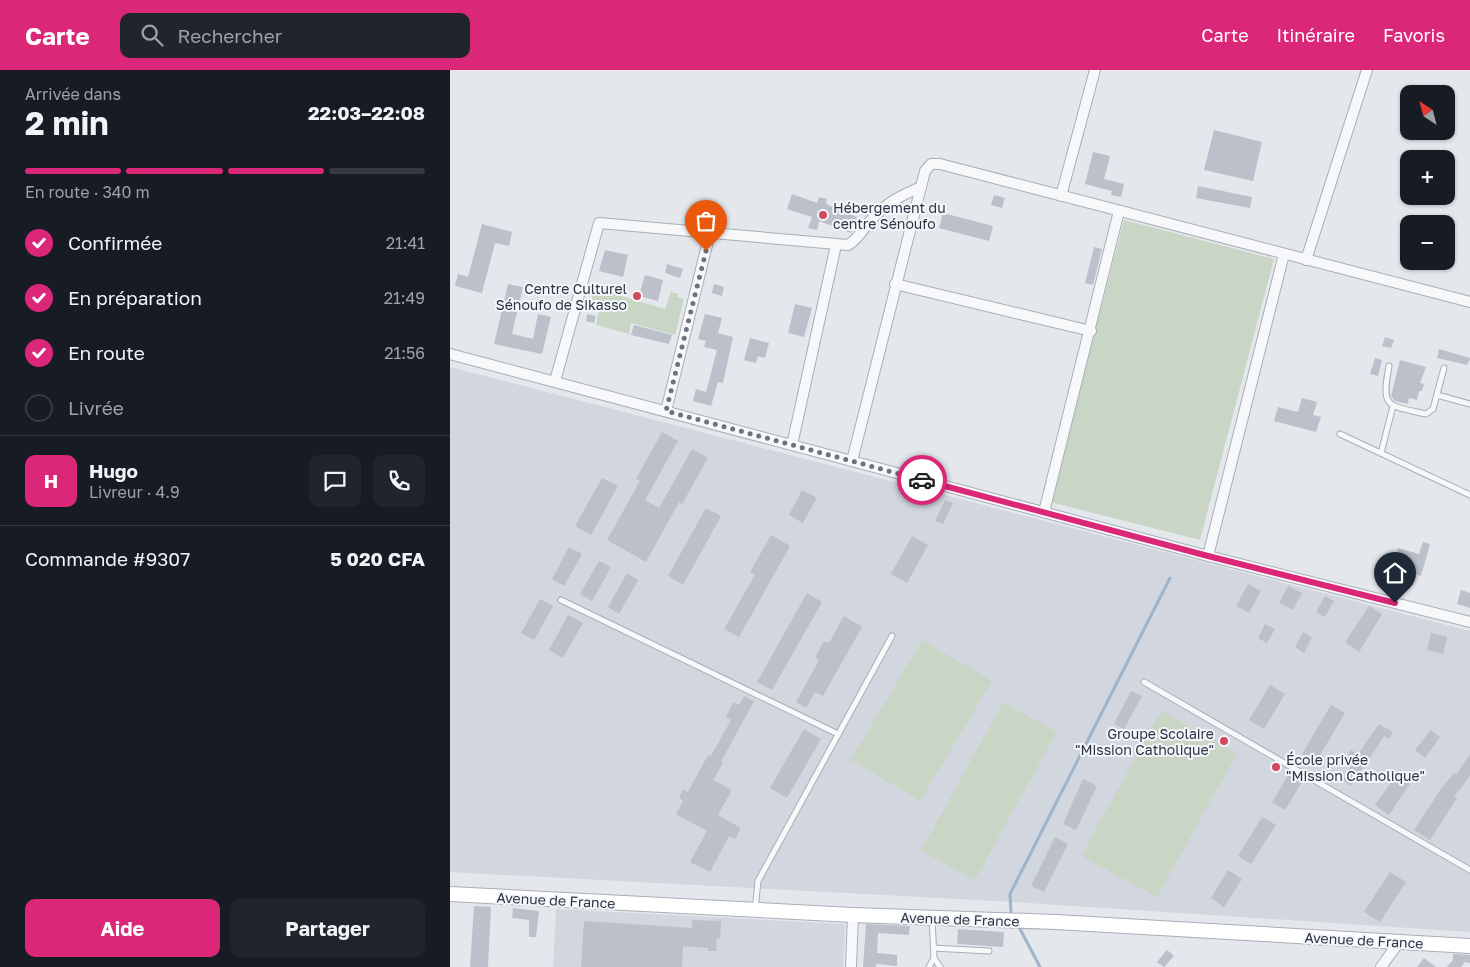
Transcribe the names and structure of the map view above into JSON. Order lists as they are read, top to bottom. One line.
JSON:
{"streets":{"main road":["Avenue de France"]},"places":["Hébergement du centre Sénoufo","Centre Culturel Sénoufo de Sikasso","Groupe Scolaire \"Mission Catholique\"","École privée \"Mission Catholique\""],"north":"top left","page":{"header":"Carte","search":"Rechercher","nav":["Carte","Itinéraire","Favoris"],"heading":["2 min","Arrivée dans","22:03–22:08"],"panel":["Hugo","Livreur · 4.9","Commande #9307","5 020 CFA"],"map_buttons":["+","−"],"bar":"En route · 340 m","list":[["Confirmée","21:41"],["En préparation","21:49"],["En route","21:56"],"Livrée"],"round":"H","buttons":["Aide","Partager"]}}
